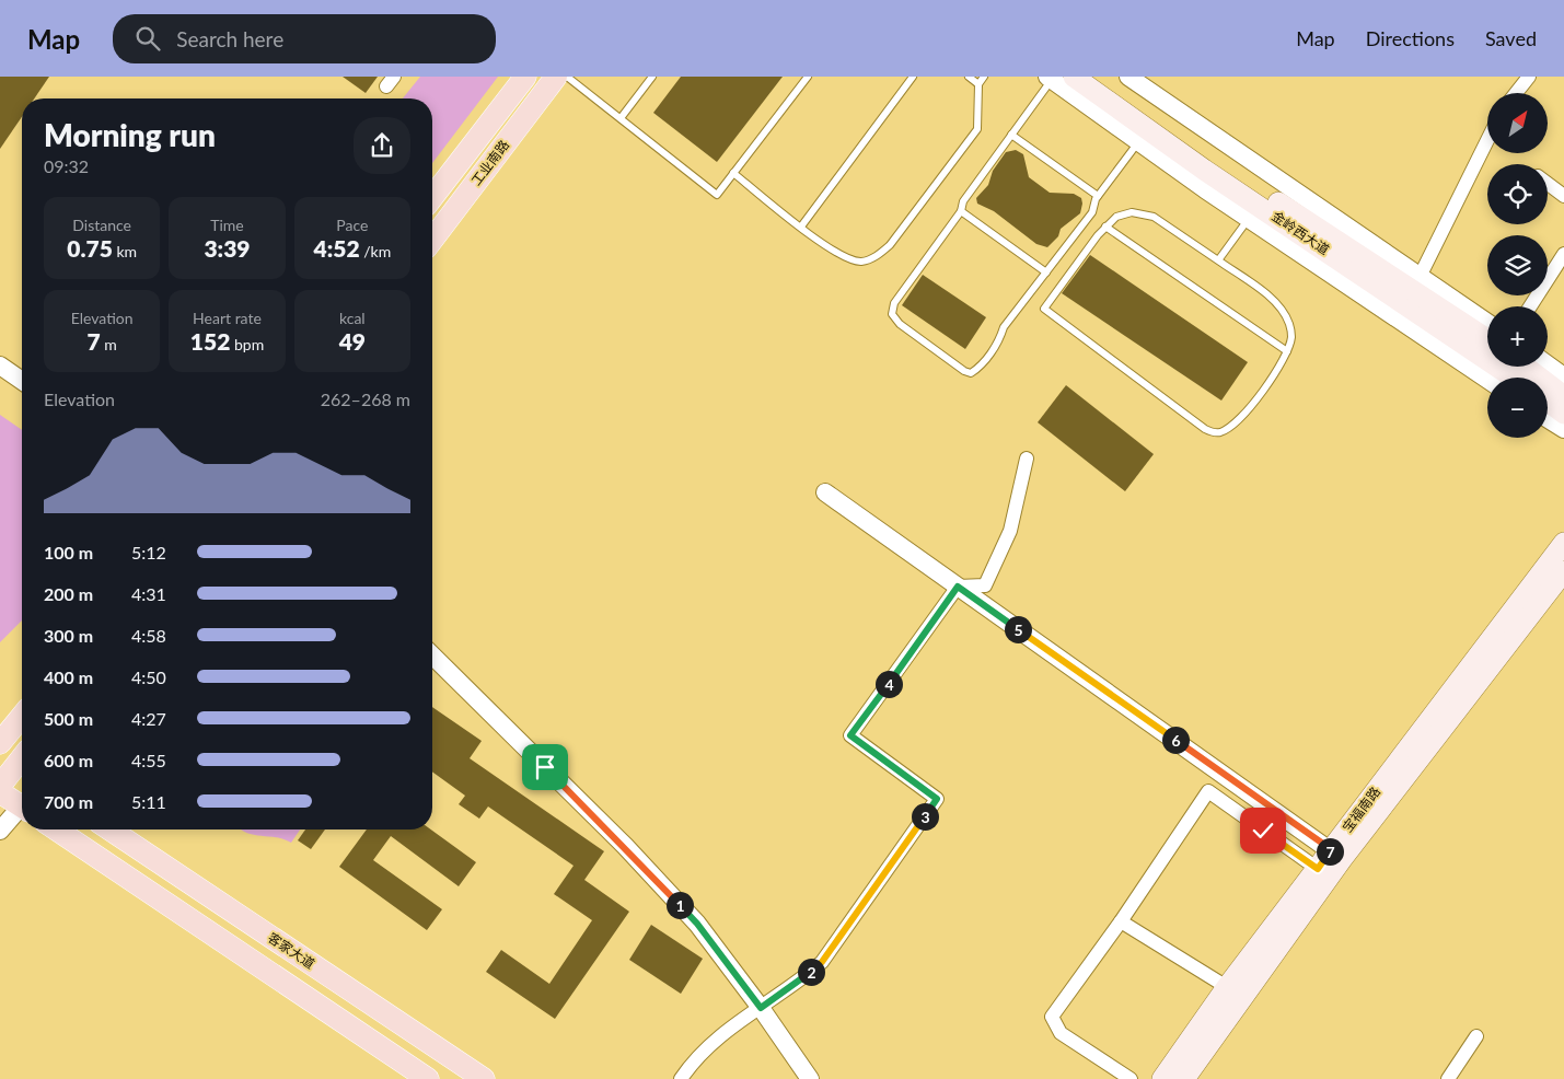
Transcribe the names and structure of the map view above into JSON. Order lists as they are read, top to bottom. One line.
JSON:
{"streets":{"main road":["工业南路","金岭西大道","宝福南路","客家大道"]},"north":"top right","page":{"header":"Map","search":"Search here","nav":["Map","Directions","Saved"],"map_buttons":["+","−"],"heading":["Morning run","09:32"],"stats":[["Distance","0.75 km"],["Time","3:39"],["Pace","4:52 /km"],["Elevation","7 m"],["Heart rate","152 bpm"],["kcal","49"]],"chart":["Elevation","262–268 m"],"list":[{"name":"100 m","note":"5:12"},{"name":"200 m","note":"4:31"},{"name":"300 m","note":"4:58"},{"name":"400 m","note":"4:50"},{"name":"500 m","note":"4:27"},{"name":"600 m","note":"4:55"},{"name":"700 m","note":"5:11"}],"pins":["5","4","6","3","7","1","2"]}}
